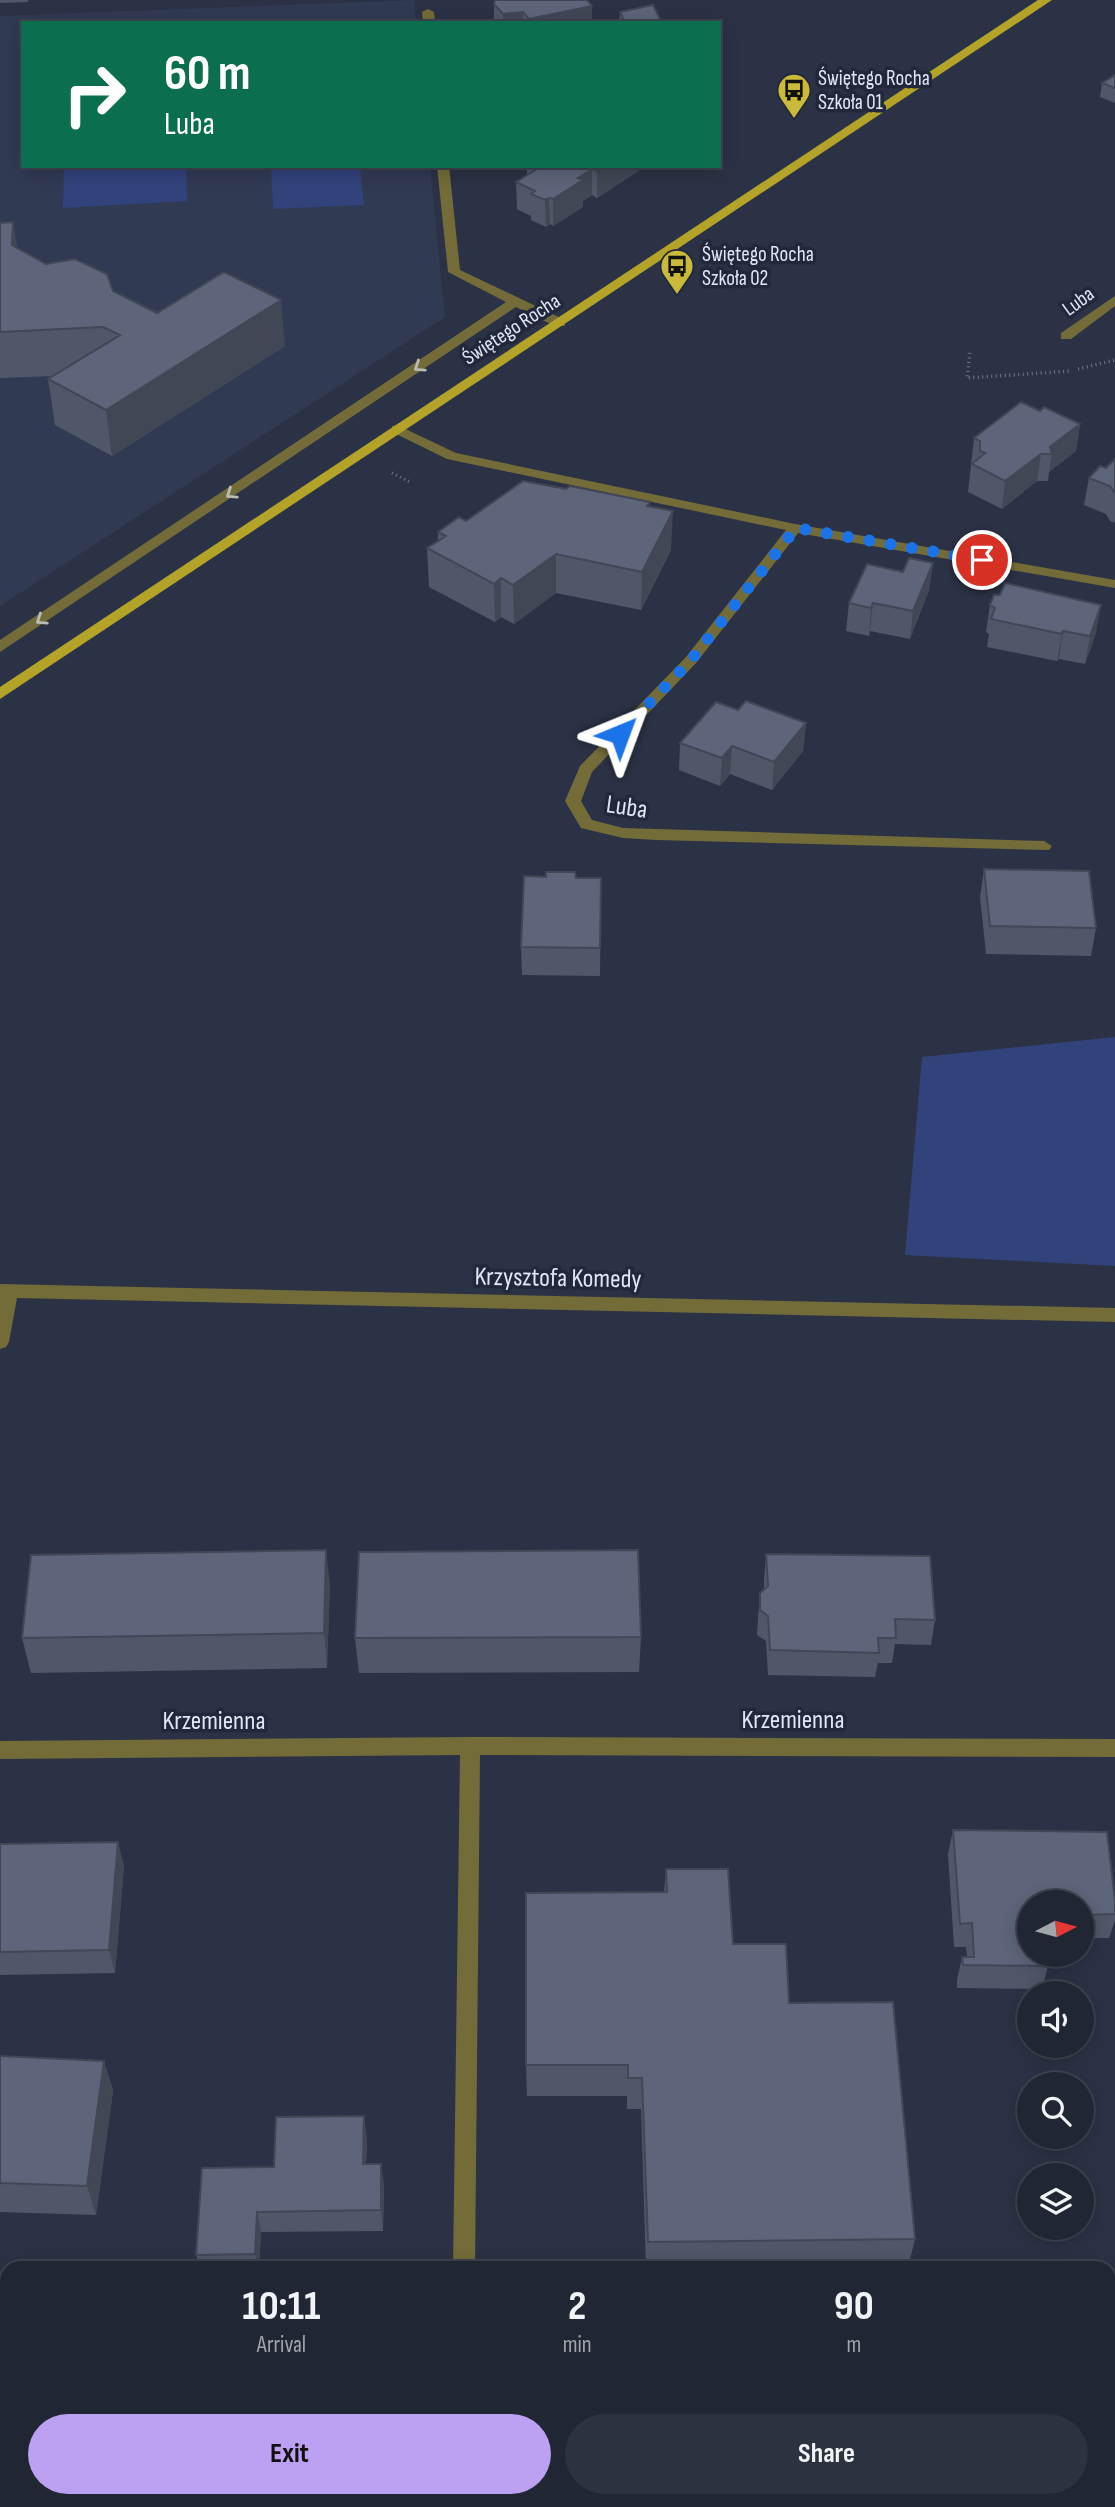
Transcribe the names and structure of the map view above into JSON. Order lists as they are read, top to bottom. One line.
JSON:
{"streets":{"main road":["Świętego Rocha"],"street":["Luba","Krzysztofa Komedy","Krzemienna"]},"places":{"bus stop":["Świętego Rocha Szkoła 01","Świętego Rocha Szkoła 02"]},"north":"right","page":{"turn":["60 m","Luba"],"eta":["10:11","Arrival","2","min","90","m"],"buttons":["Exit","Share"]}}
